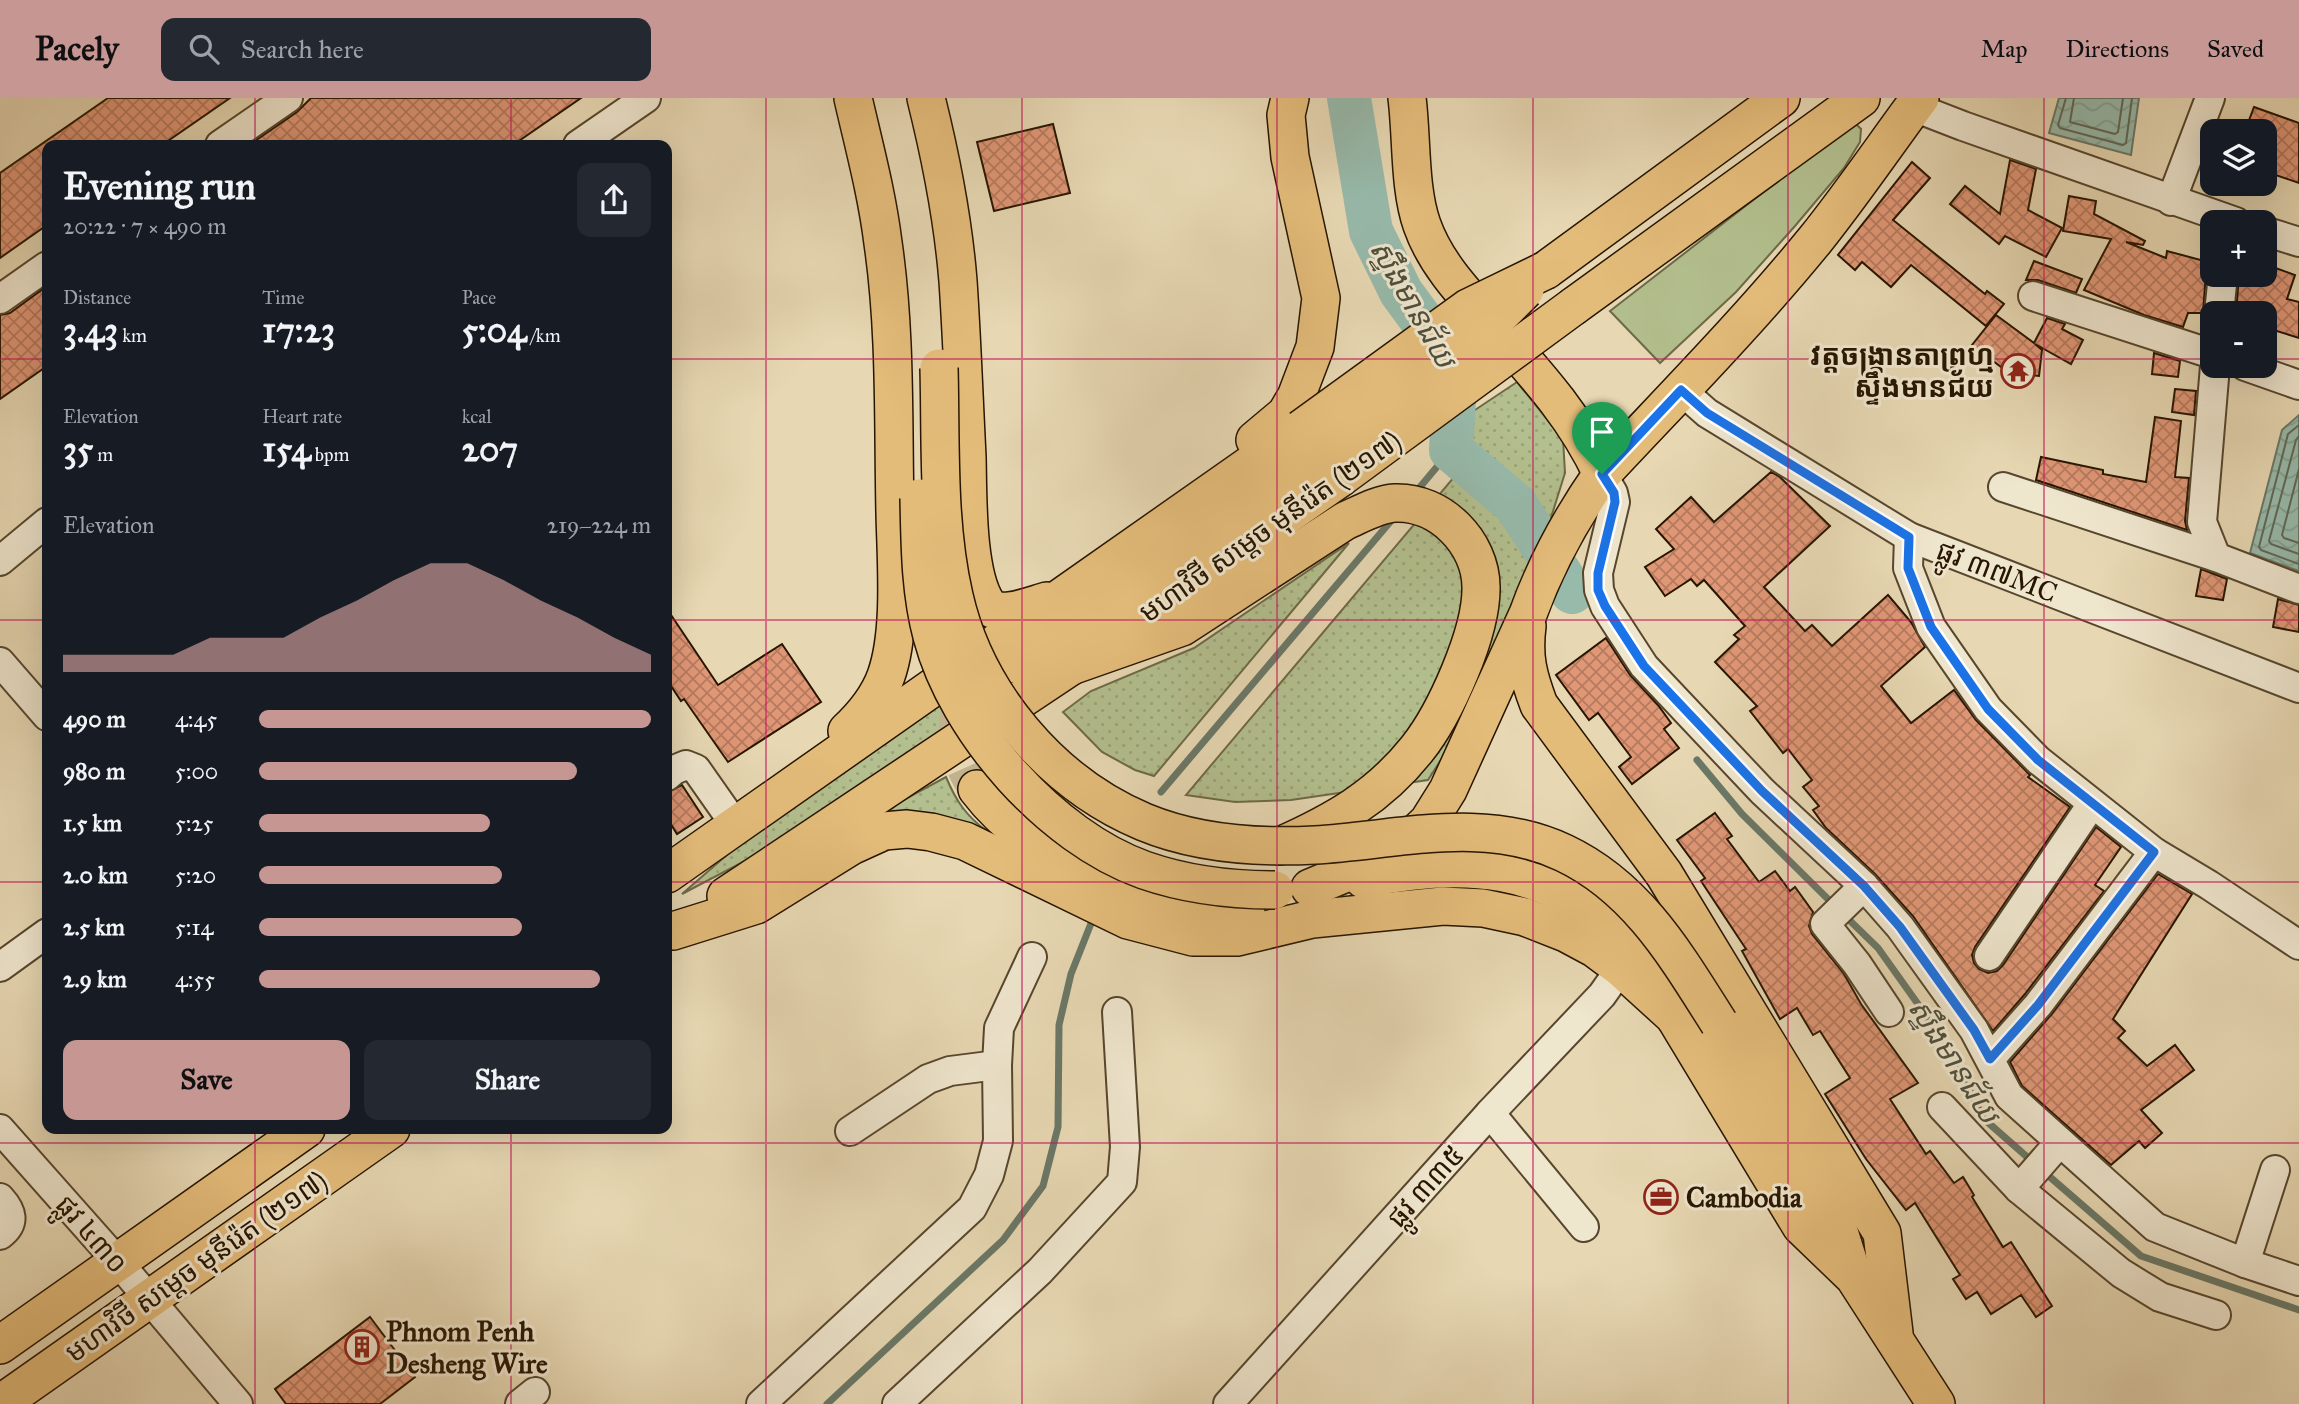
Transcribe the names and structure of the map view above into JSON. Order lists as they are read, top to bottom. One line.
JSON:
{"streets":{"main road":["មហាវិថី សម្តេច មុនីរ៉េត (២១៧)"],"street":["ផ្លូវ ៣៧MC","ផ្លូវ ៣៣៥","ផ្លូវ ៤៣០"]},"crossings":[["មហាវិថី សម្តេច មុនីរ៉េត (២១៧)","ផ្លូវ ៤៣០"]],"water":["ស្ទឹងមានជ័យ"],"places":{"temple":["វត្តចង្ក្រានតាព្រហ្ម ស្ទឹងមានជ័យ"],"office":["Cambodia"],"building":["Phnom Penh Desheng Wire"]},"page":{"header":"Pacely","search":"Search here","nav":["Map","Directions","Saved"],"map_buttons":["+","−"],"heading":["Evening run","20:22 · 7 × 490 m"],"stats":[["Distance","3.43 km"],["Time","17:23"],["Pace","5:04 /km"],["Elevation","35 m"],["Heart rate","154 bpm"],["kcal","207"]],"chart":["Elevation","219–224 m"],"list":[{"name":"490 m","note":"4:45"},{"name":"980 m","note":"5:00"},{"name":"1.5 km","note":"5:25"},{"name":"2.0 km","note":"5:20"},{"name":"2.5 km","note":"5:14"},{"name":"2.9 km","note":"4:55"}],"buttons":["Save","Share"]}}
